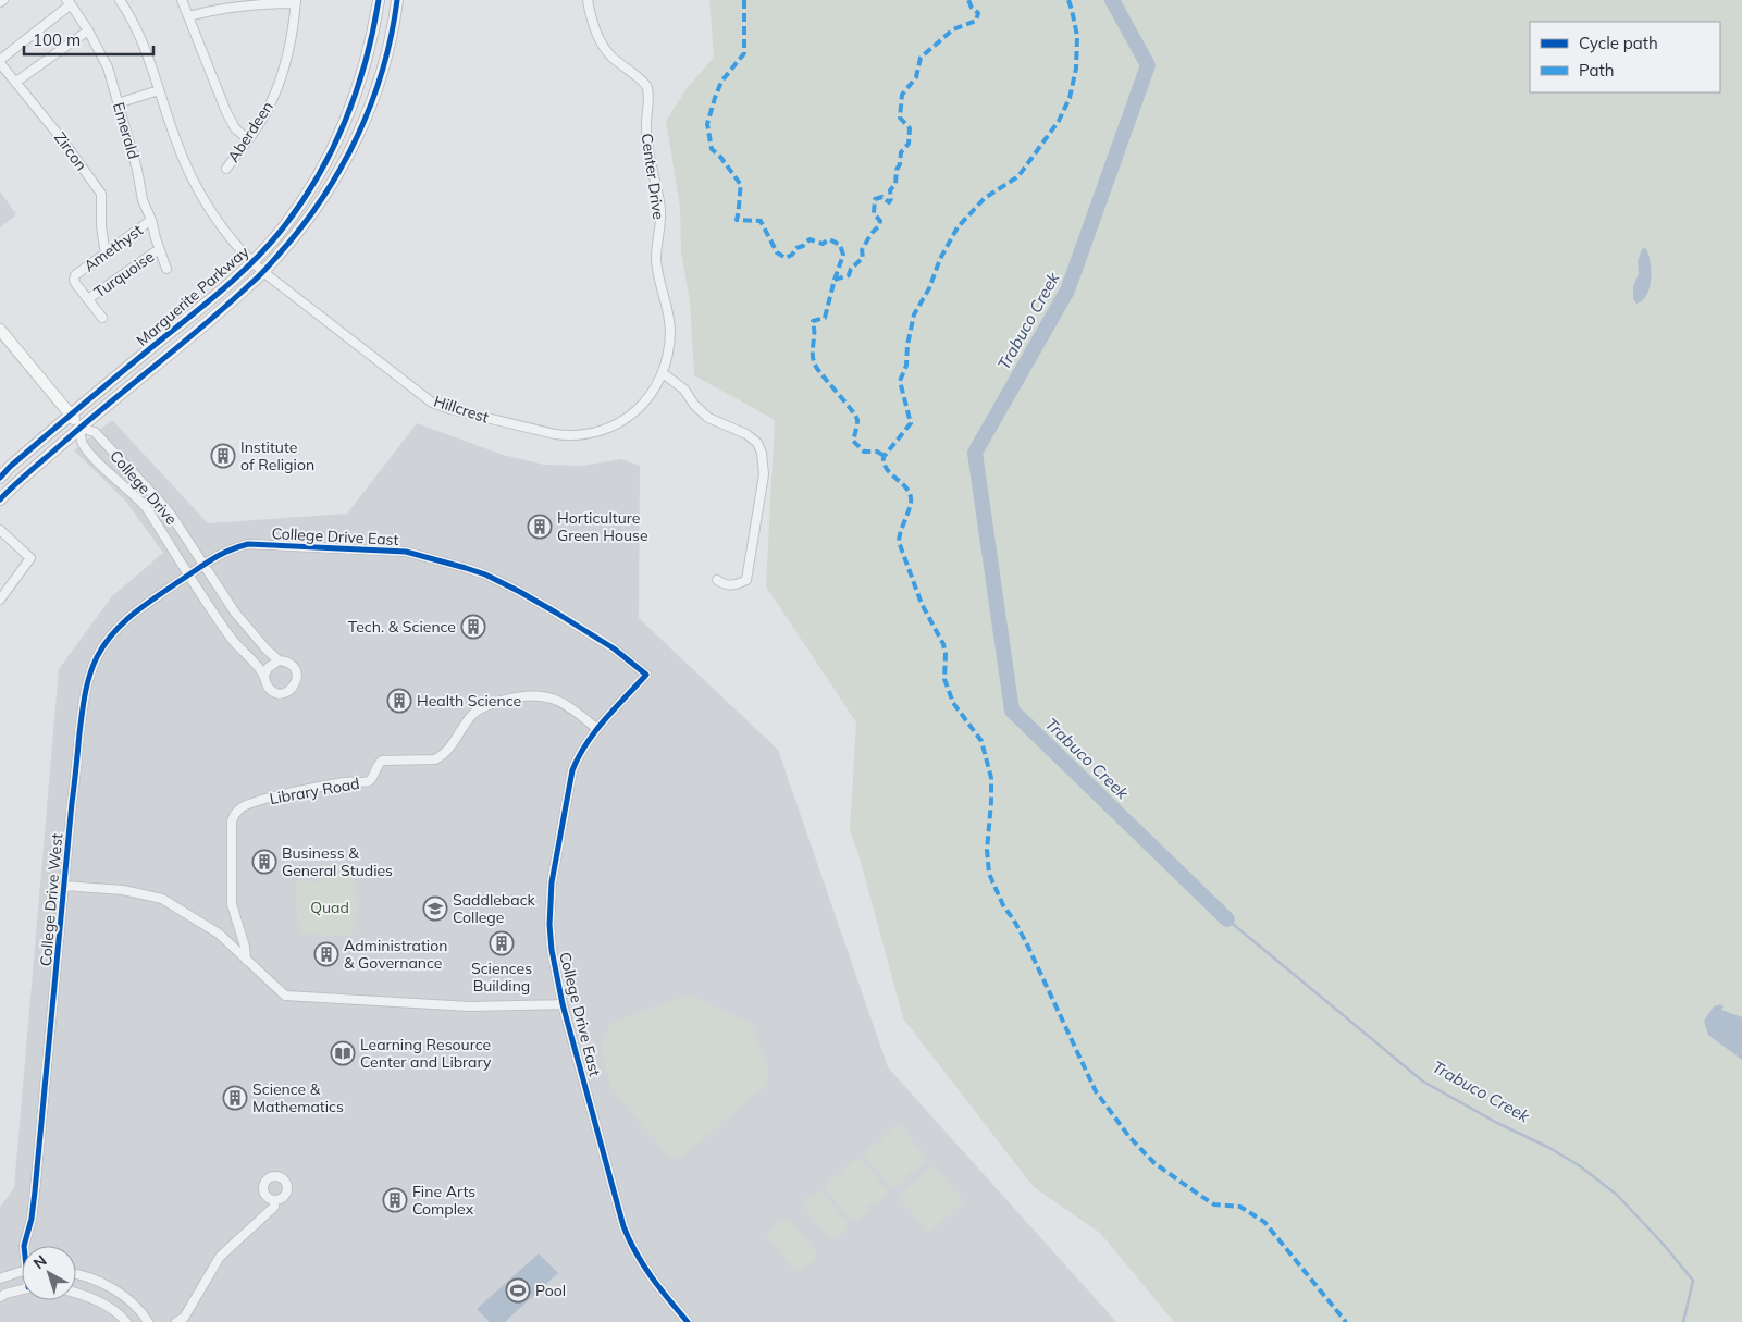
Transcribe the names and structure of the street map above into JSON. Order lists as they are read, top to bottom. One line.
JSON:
{"streets":{"main road":["Marguerite Parkway","College Drive"],"street":["Emerald","Aberdeen","Zircon","Center Drive","Amethyst","Turquoise","Hillcrest","College Drive East","Library Road","College Drive West"]},"crossings":[["Emerald","Amethyst"],["Emerald","Turquoise"],["Zircon","Amethyst"],["Center Drive","Hillcrest"],["Amethyst","Turquoise"],["Marguerite Parkway","Hillcrest"],["Marguerite Parkway","College Drive"],["College Drive","College Drive East"],["College Drive","College Drive West"],["College Drive East","Library Road"],["College Drive East","College Drive West"]],"water":["Trabuco Creek"],"parks":["Quad"],"places":{"building":["Institute of Religion","Horticulture Green House","Tech. & Science","Health Science","Business & General Studies","Sciences Building","Administration & Governance","Science & Mathematics","Fine Arts Complex"],"school or university":["Saddleback College"],"library":["Learning Resource Center and Library"],"sports":["Pool"]},"legend":["Cycle path","Path"],"scale_bar":"100 m","north":"top left"}
